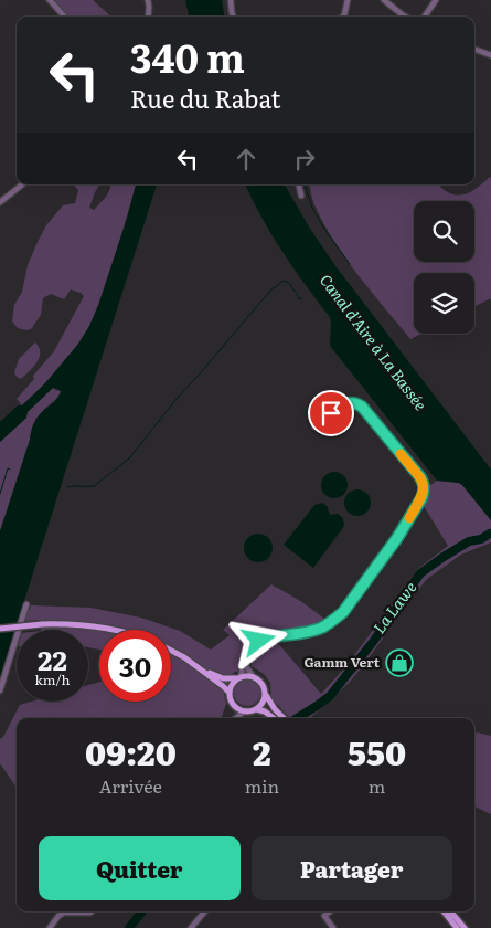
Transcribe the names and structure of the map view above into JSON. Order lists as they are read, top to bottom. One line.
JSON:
{"water":["Canal d'Aire à La Bassée","La Lawe"],"places":{"shop":["Gamm Vert"]},"page":{"turn":["340 m","Rue du Rabat"],"speed":"22 km/h","limit":"30","eta":["09:20","Arrivée","2","min","550","m"],"buttons":["Quitter","Partager"]}}
